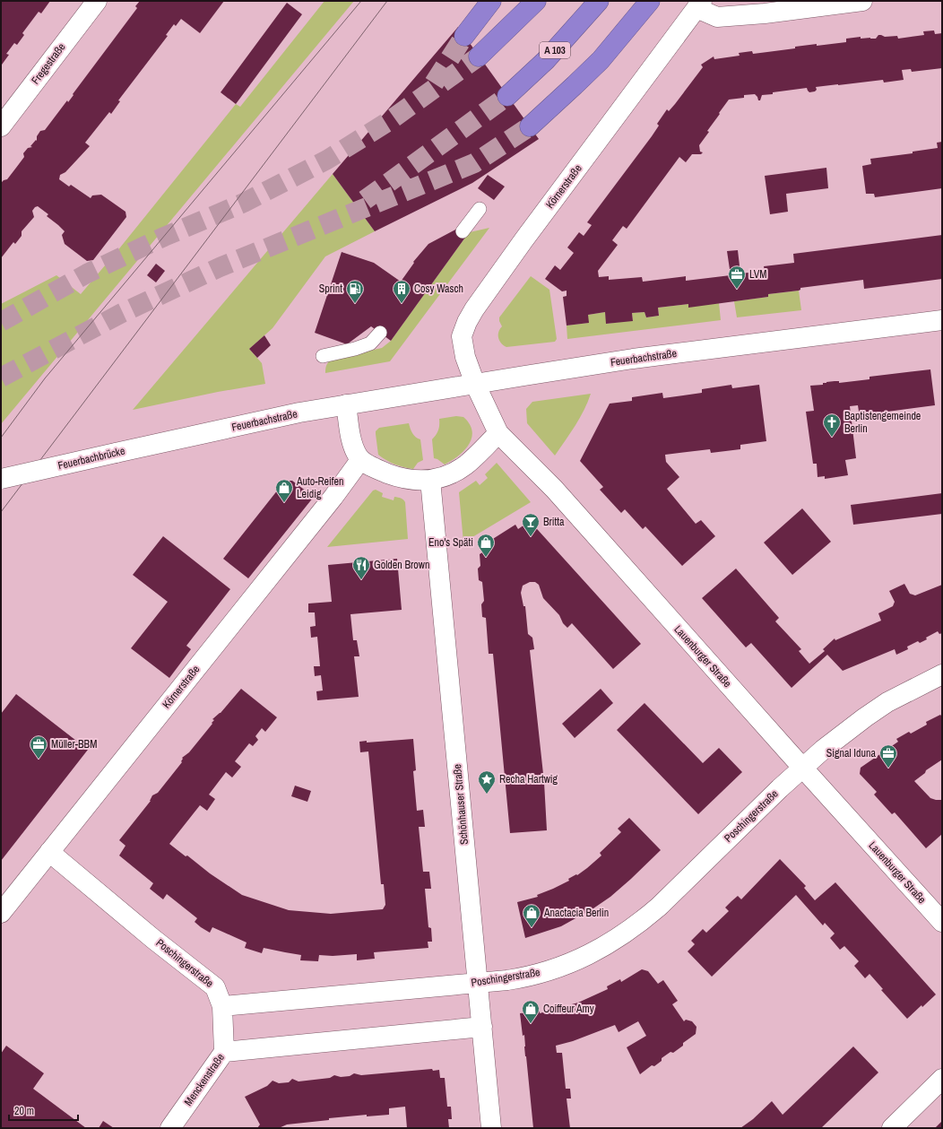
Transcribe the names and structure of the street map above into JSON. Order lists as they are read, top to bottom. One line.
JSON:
{"streets":{"highway":["A 103"],"street":["Fregestraße","Körnerstraße","Feuerbachstraße","Feuerbachbrücke","Lauenburger Straße","Schönhauser Straße","Poschingerstraße","Menckenstraße"]},"crossings":[["Körnerstraße","Feuerbachstraße"],["Körnerstraße","Lauenburger Straße"],["Körnerstraße","Poschingerstraße"],["Feuerbachstraße","Feuerbachbrücke"],["Feuerbachstraße","Lauenburger Straße"],["Lauenburger Straße","Poschingerstraße"],["Schönhauser Straße","Poschingerstraße"],["Poschingerstraße","Menckenstraße"]],"places":{"office":["LVM","Müller-BBM","Signal Iduna"],"fuel station":["Sprint"],"building":["Cosy Wasch"],"church":["Baptistengemeinde Berlin"],"shop":["Auto-Reifen Leidig","Eno's Späti","Anactacia Berlin","Coiffeur Amy"],"bar":["Britta"],"restaurant":["Golden Brown"],"place":["Recha Hartwig"]},"scale_bar":"20 m"}
